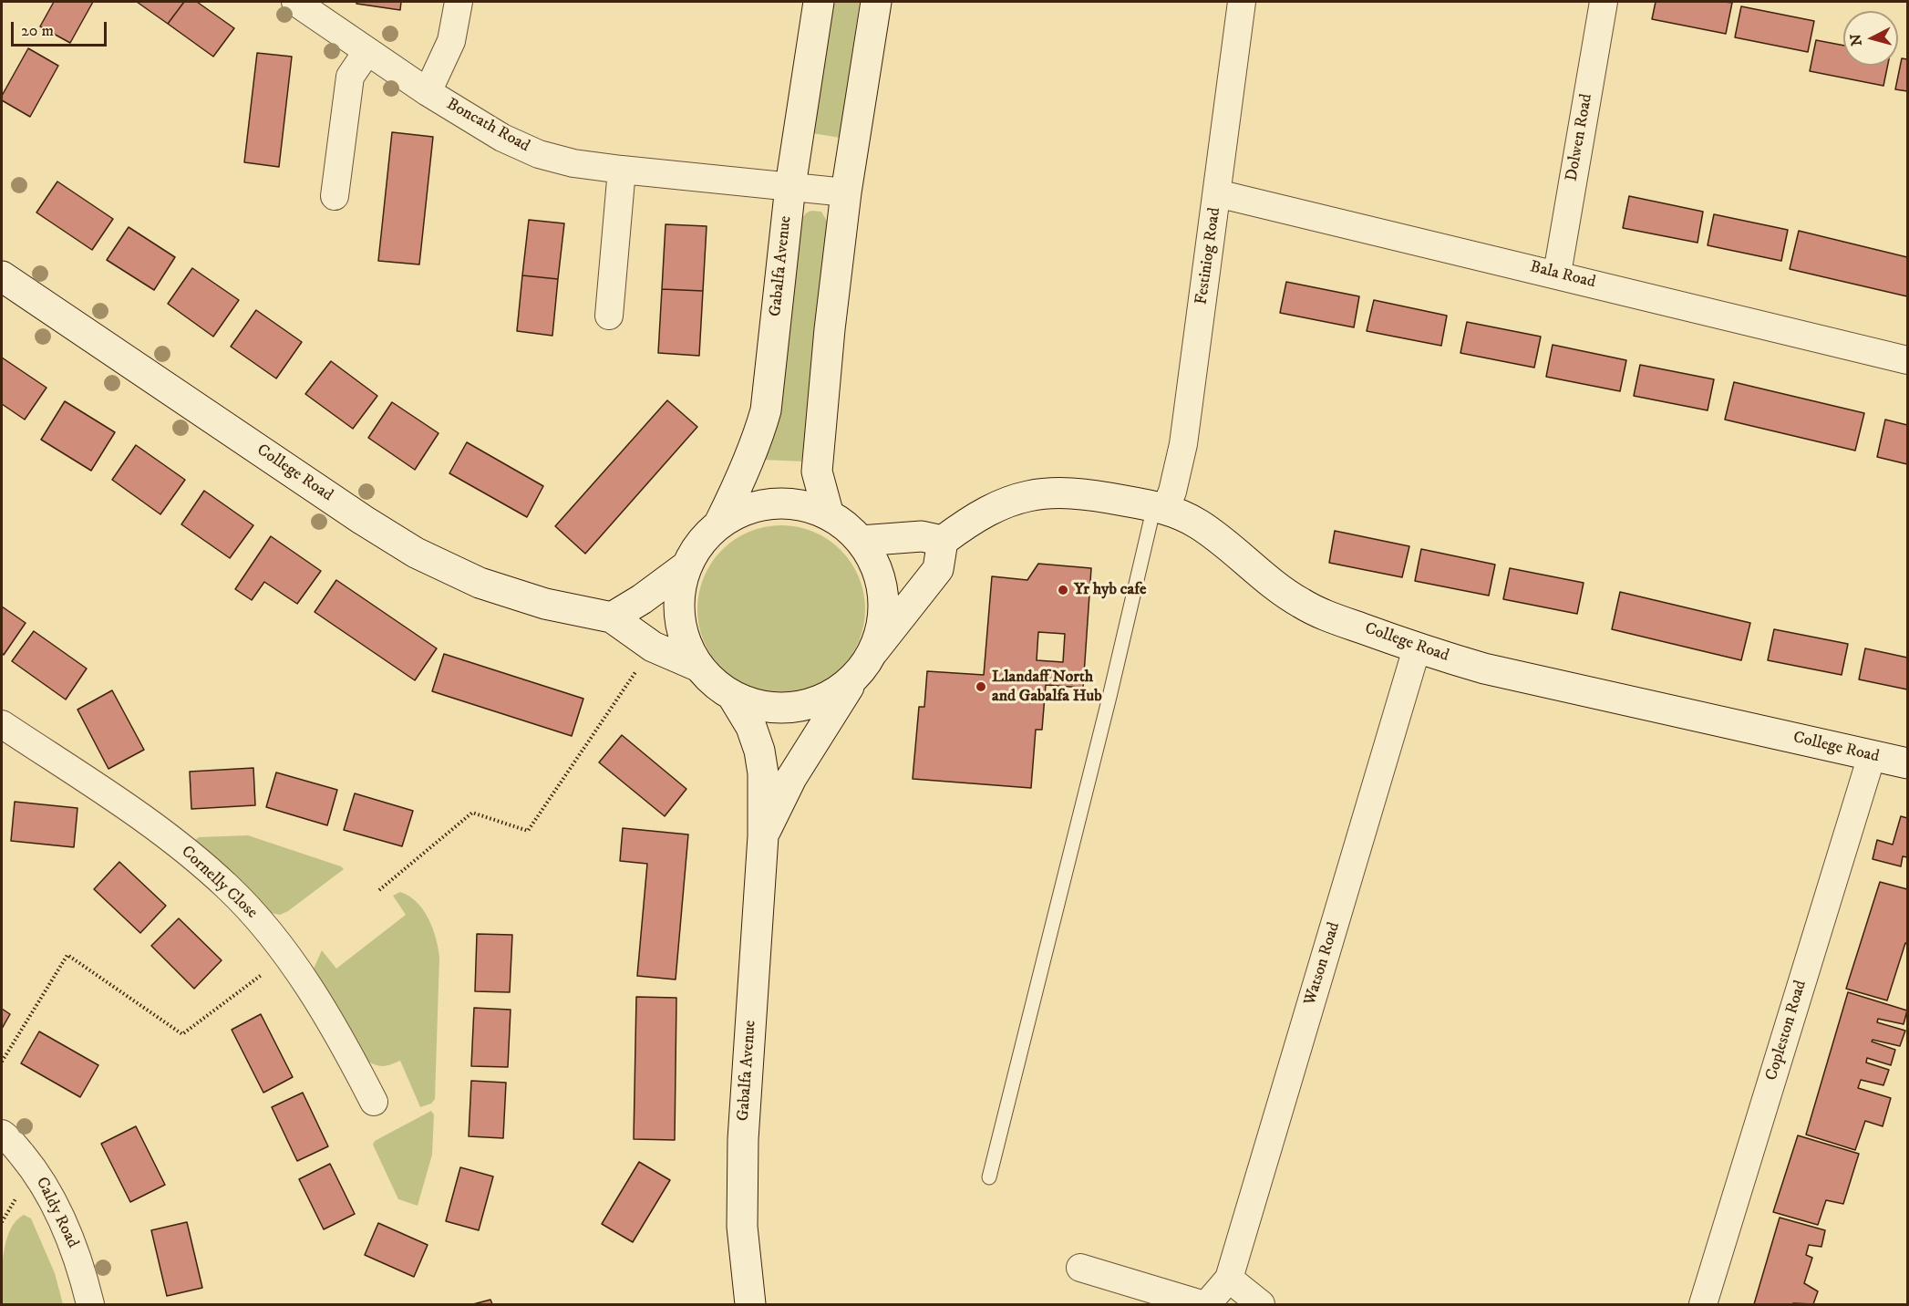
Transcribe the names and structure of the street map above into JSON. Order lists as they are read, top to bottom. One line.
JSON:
{"streets":{"street":["Boncath Road","Dolwen Road","Festiniog Road","Gabalfa Avenue","Bala Road","College Road","Cornelly Close","Watson Road","Copleston Road","Caldy Road"]},"crossings":[["Boncath Road","Gabalfa Avenue"],["Dolwen Road","Bala Road"],["Festiniog Road","Bala Road"],["Festiniog Road","College Road"],["College Road","Watson Road"],["College Road","Copleston Road"]],"places":["Yr hyb cafe","Llandaff North and Gabalfa Hub"],"scale_bar":"20 m","north":"left"}
